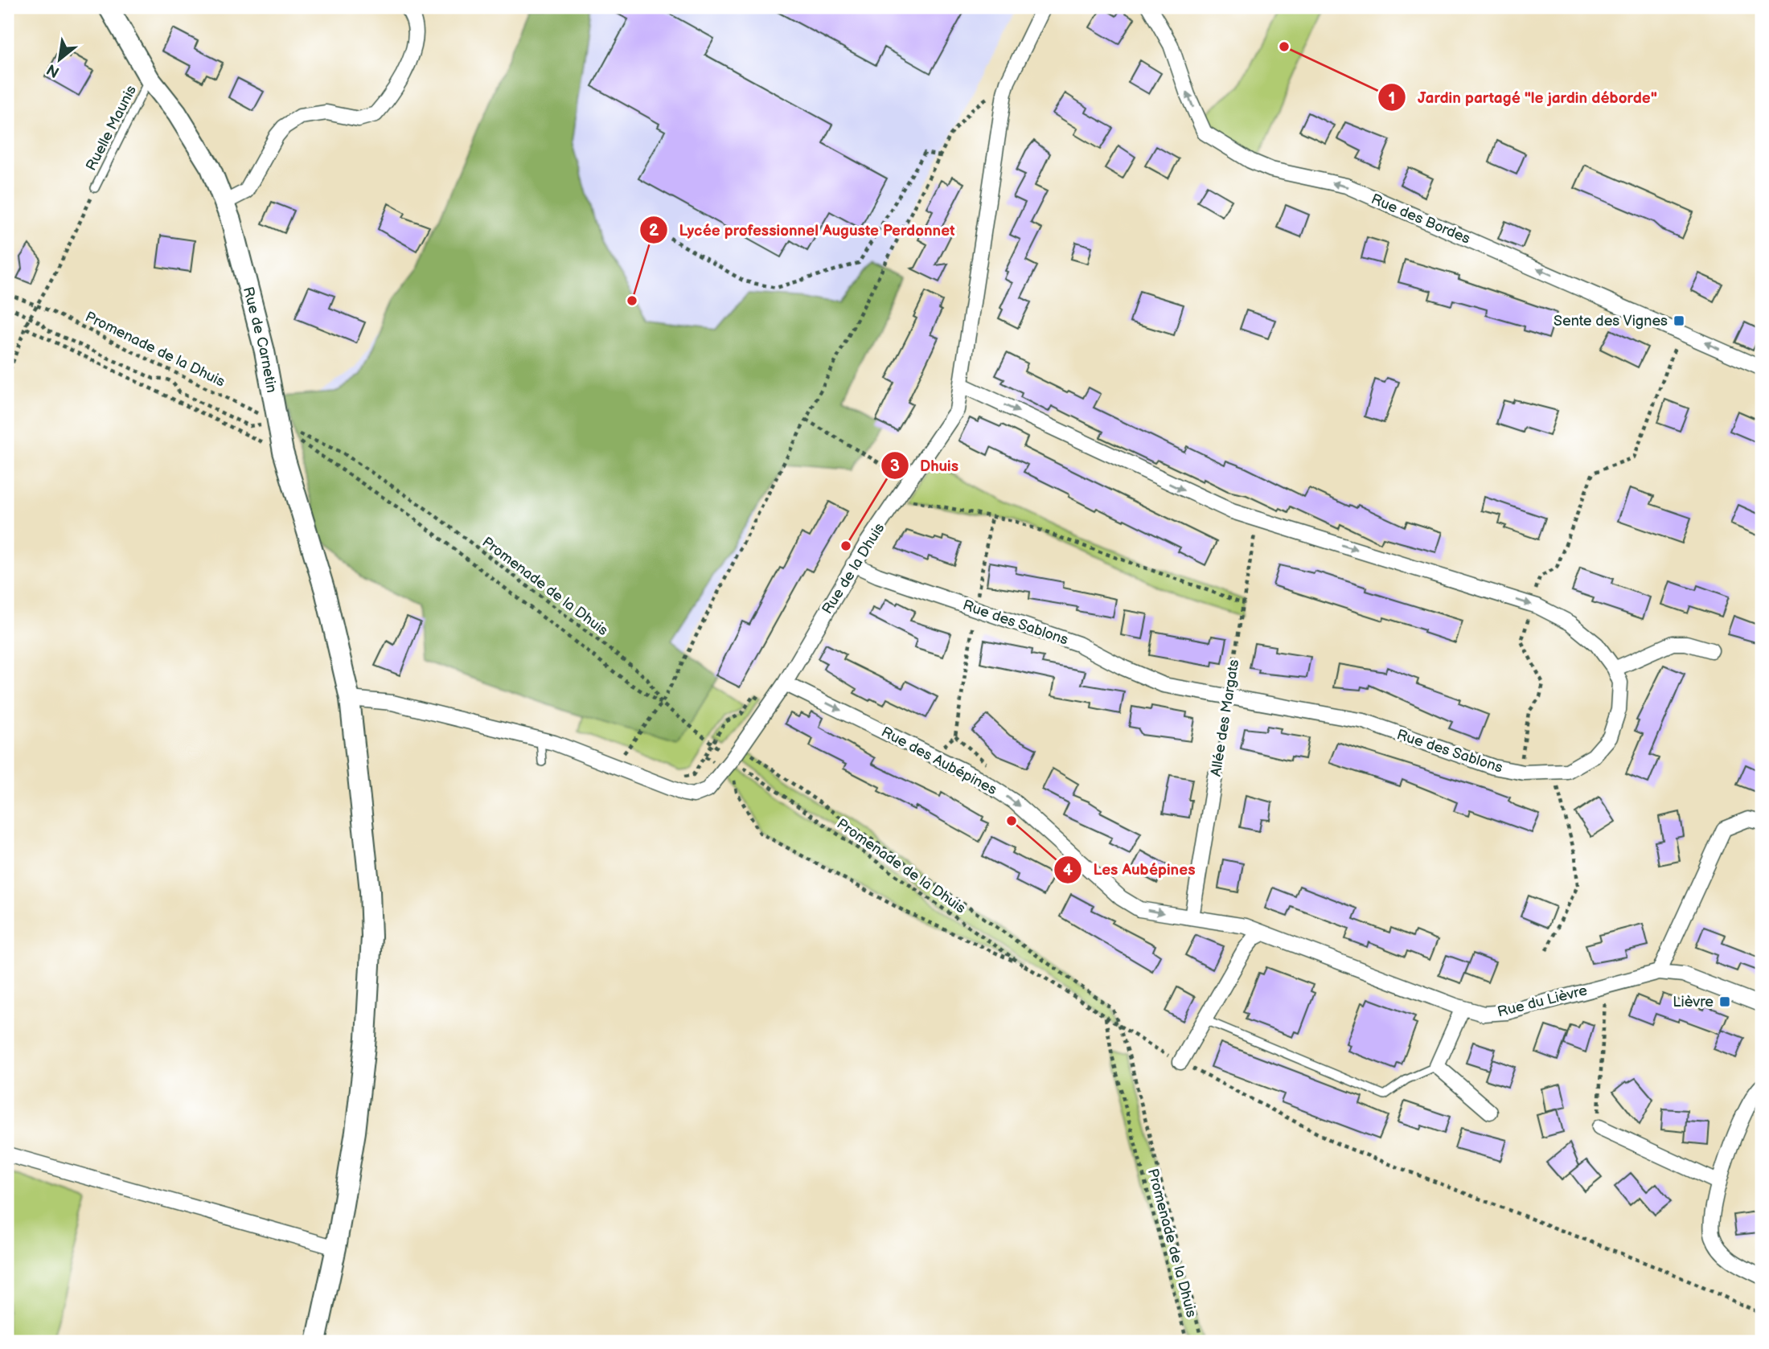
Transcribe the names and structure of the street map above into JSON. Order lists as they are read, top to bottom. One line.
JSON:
{"streets":{"street":["Rue des Bordes","Rue de Carnetin","Rue de la Dhuis","Rue des Sablons","Allée des Margats","Rue des Aubépines","Rue du Lièvre"],"lane":["Ruelle Maunis"],"path":["Promenade de la Dhuis"]},"crossings":[["Ruelle Maunis","Rue de Carnetin"],["Rue de Carnetin","Promenade de la Dhuis"],["Rue de Carnetin","Rue de la Dhuis"],["Promenade de la Dhuis","Rue de la Dhuis"],["Rue de la Dhuis","Rue des Sablons"],["Rue de la Dhuis","Rue des Aubépines"],["Rue des Sablons","Allée des Margats"],["Allée des Margats","Rue des Aubépines"],["Rue des Aubépines","Rue du Lièvre"]],"one_way":["Rue des Bordes","Rue des Sablons","Rue des Aubépines"],"places":{"other":["Jardin partagé \"le jardin déborde\"","Lycée professionnel Auguste Perdonnet","Dhuis","Les Aubépines"],"transit":["Sente des Vignes","Lièvre"]},"north":"bottom left"}
